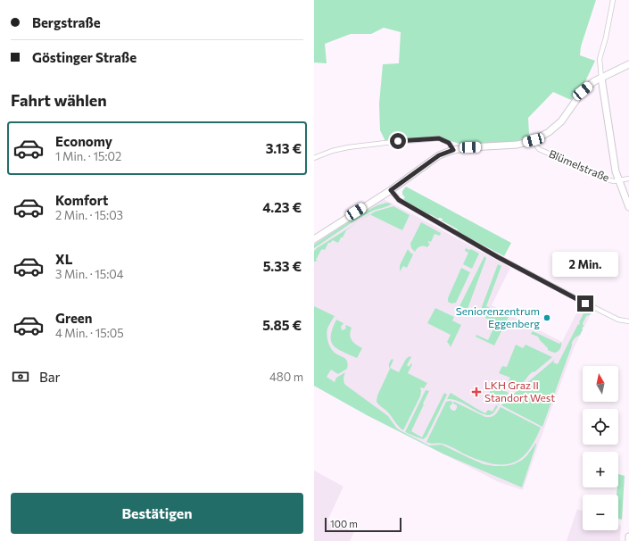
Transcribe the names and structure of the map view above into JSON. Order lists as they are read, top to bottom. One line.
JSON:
{"streets":{"street":["Blümelstraße"]},"places":{"other":["Seniorenzentrum Eggenberg"],"health":["LKH Graz II Standort West"]},"scale_bar":"100 m","north":"top","page":{"banner":["Bergstraße","Göstinger Straße"],"heading":"Fahrt wählen","list":[{"name":"Economy","note":"1 Min. · 15:02","value":"3.13 €"},{"name":"Komfort","note":"2 Min. · 15:03","value":"4.23 €"},{"name":"XL","note":"3 Min. · 15:04","value":"5.33 €"},{"name":"Green","note":"4 Min. · 15:05","value":"5.85 €"}],"bubble":"2 Min.","pay":["Bar","480 m"],"map_buttons":["+","−"],"buttons":"Bestätigen","scale":"100 m"}}
